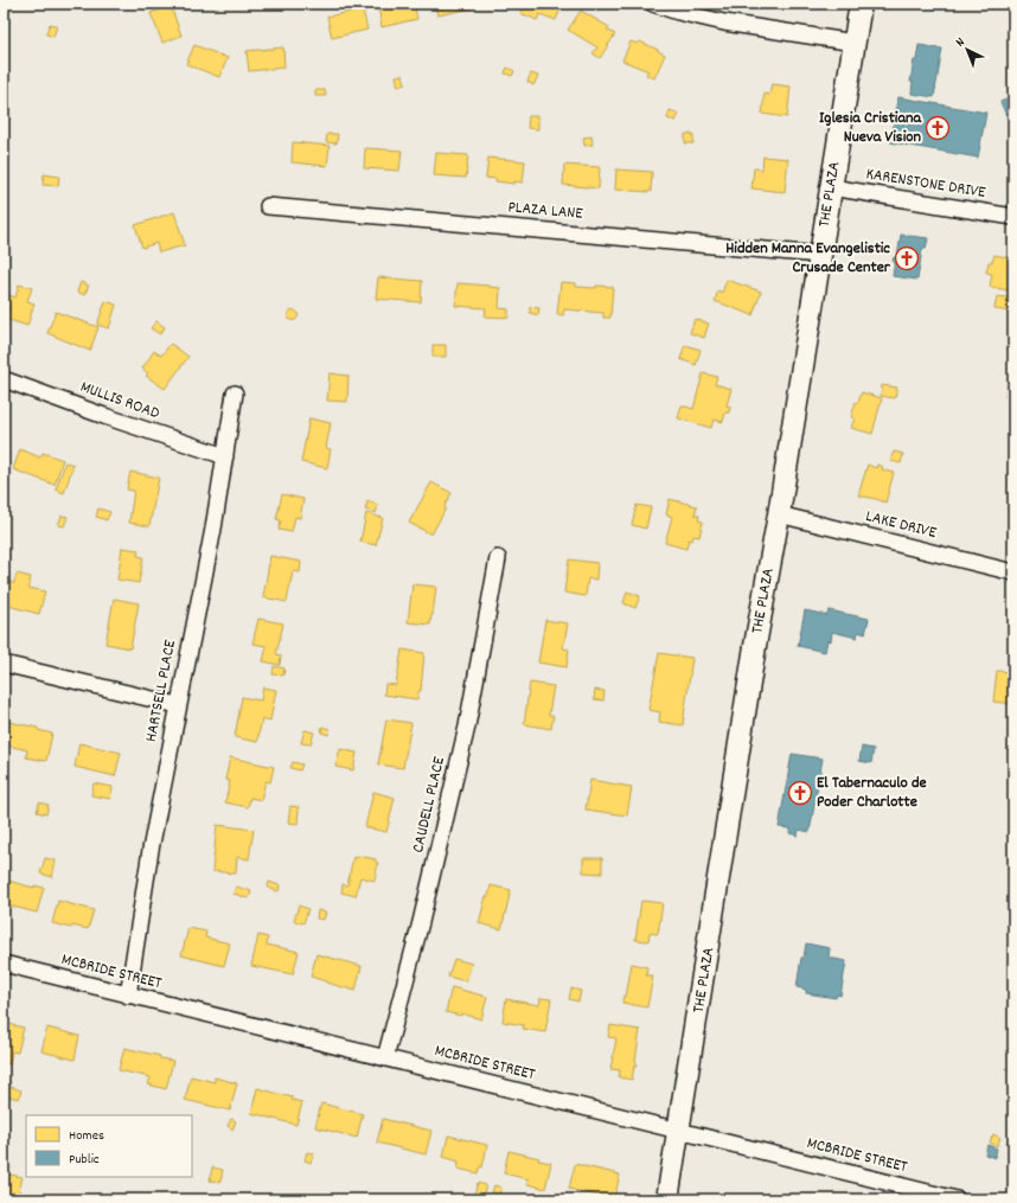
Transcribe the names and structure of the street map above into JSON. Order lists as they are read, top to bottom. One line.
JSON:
{"streets":{"main road":["THE PLAZA"],"street":["KARENSTONE DRIVE","PLAZA LANE","MULLIS ROAD","LAKE DRIVE","HARTSELL PLACE","CAUDELL PLACE","MCBRIDE STREET"]},"crossings":[["KARENSTONE DRIVE","THE PLAZA"],["THE PLAZA","PLAZA LANE"],["THE PLAZA","LAKE DRIVE"],["THE PLAZA","MCBRIDE STREET"],["MULLIS ROAD","HARTSELL PLACE"],["HARTSELL PLACE","MCBRIDE STREET"],["CAUDELL PLACE","MCBRIDE STREET"]],"places":{"church":["Iglesia Cristiana Nueva Vision","Hidden Manna Evangelistic Crusade Center","El Tabernaculo de Poder Charlotte"]},"legend":["Homes","Public"],"north":"top left"}
